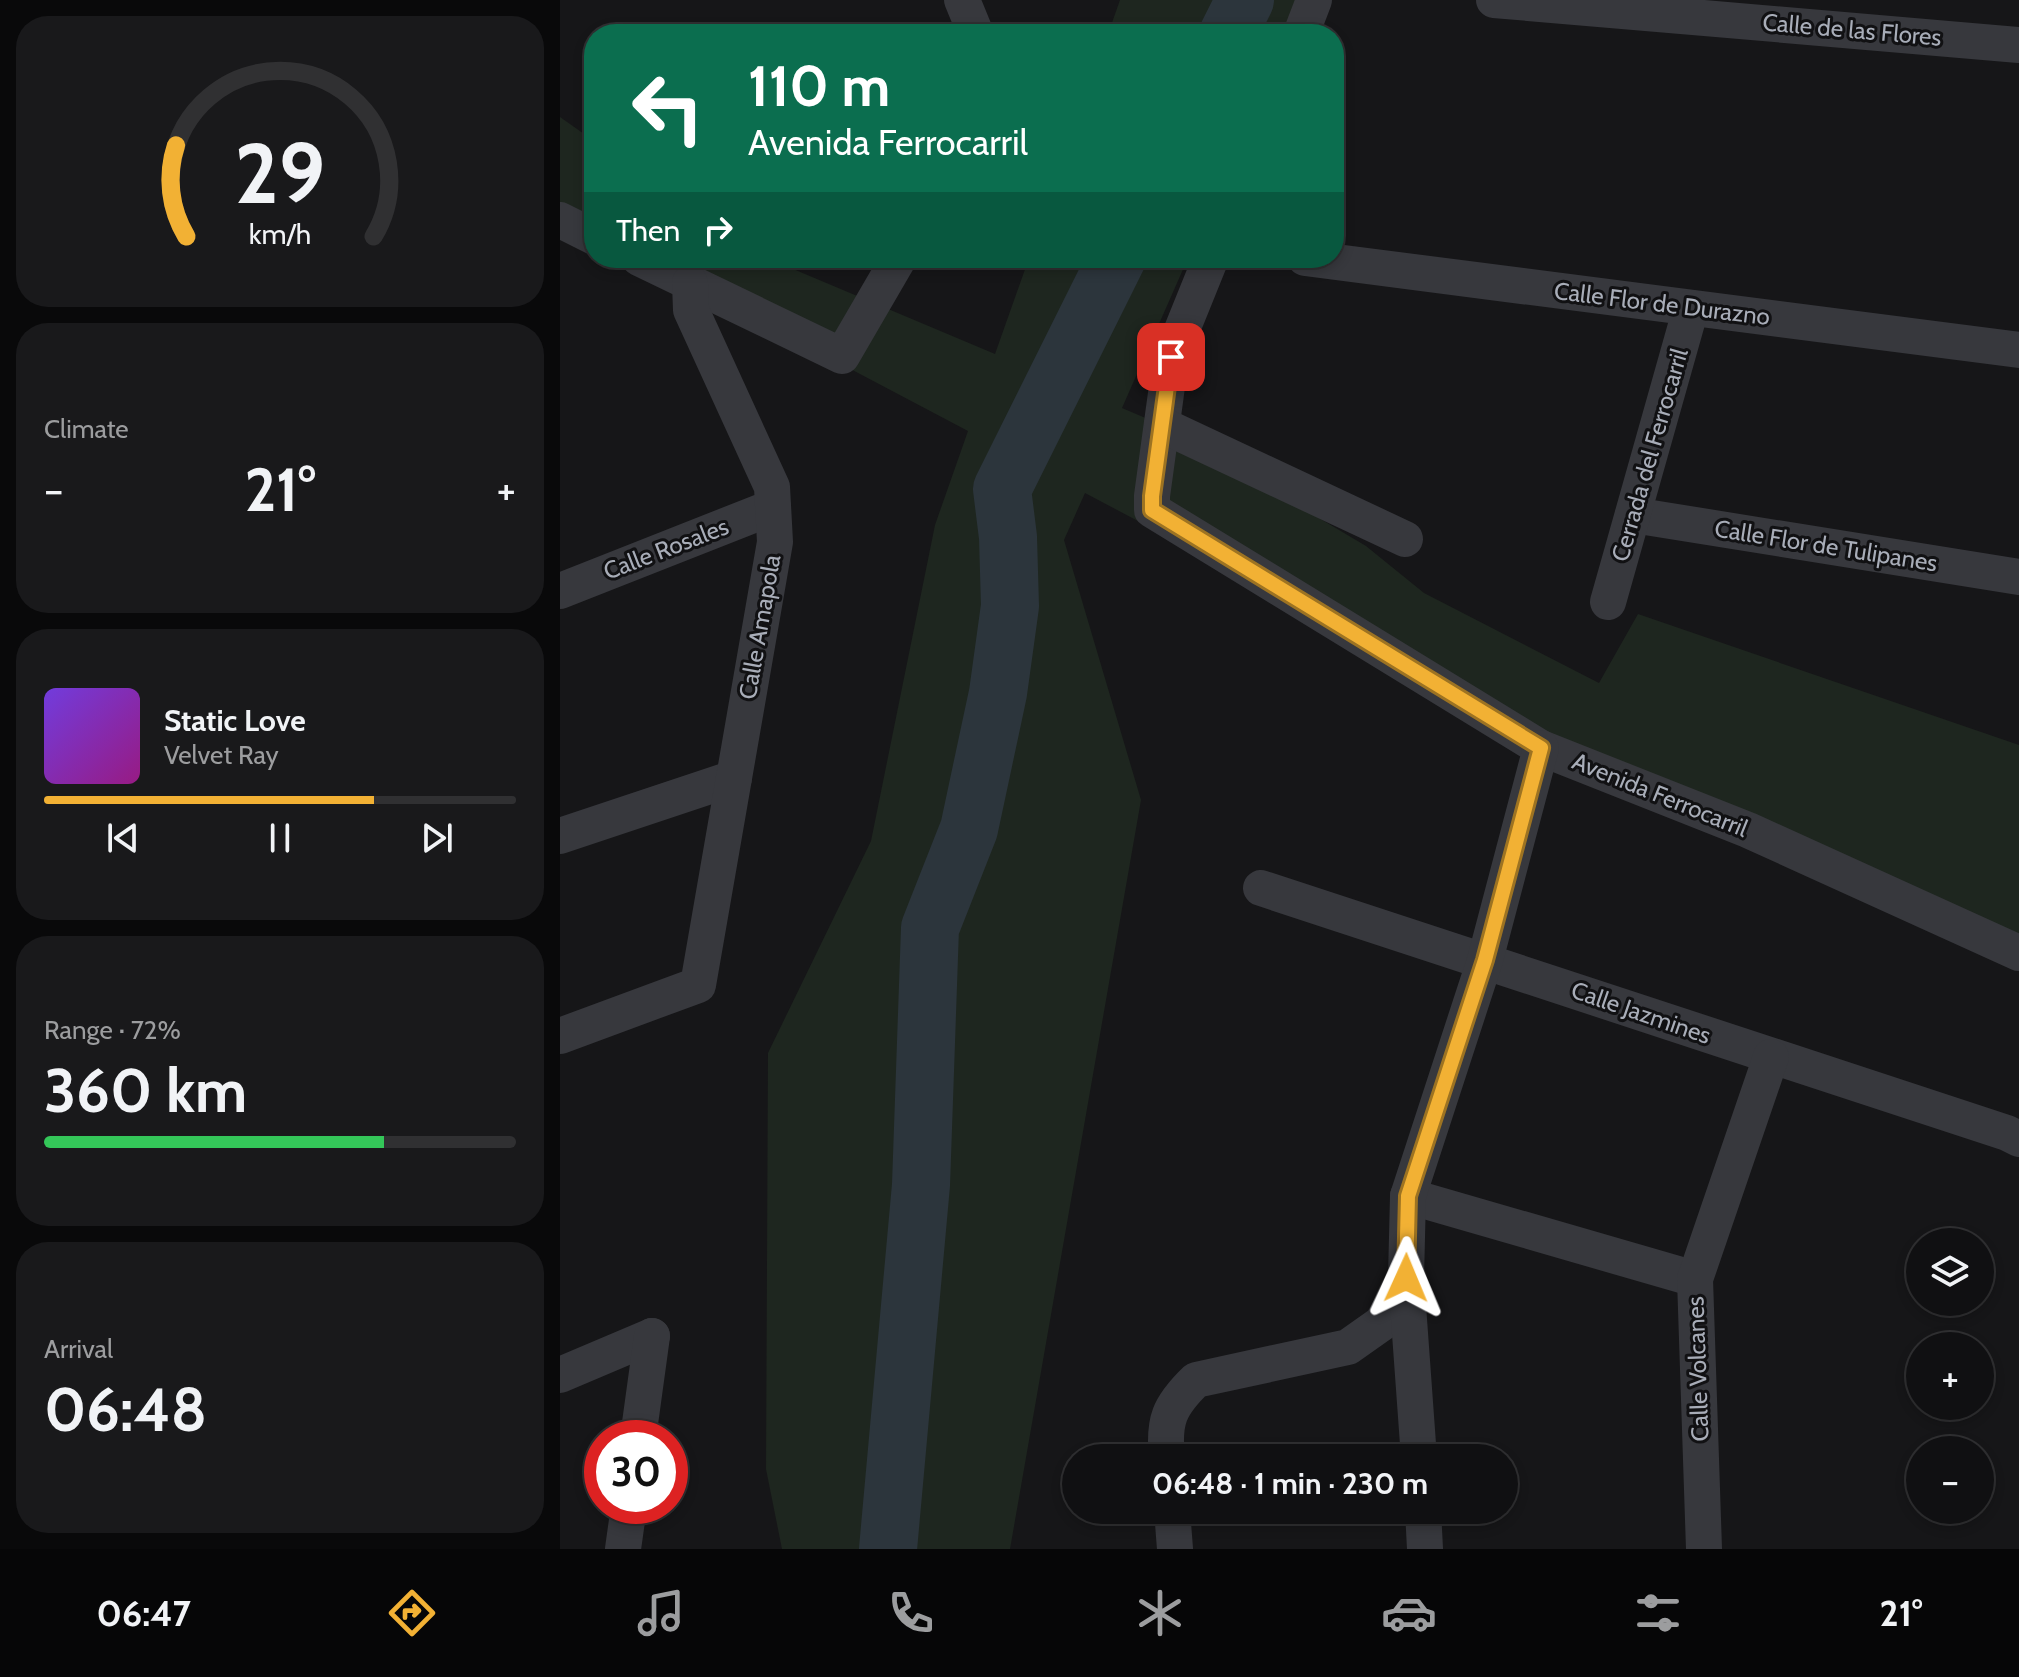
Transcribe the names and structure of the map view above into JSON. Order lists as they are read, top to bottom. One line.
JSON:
{"streets":{"street":["Calle de las Flores","Calle Flor de Durazno","Cerrada del Ferrocarril","Calle Flor de Tulipanes","Calle Rosales","Calle Amapola","Avenida Ferrocarril","Calle Jazmines","Calle Volcanes"]},"crossings":[["Calle Flor de Durazno","Cerrada del Ferrocarril"],["Cerrada del Ferrocarril","Calle Flor de Tulipanes"],["Calle Rosales","Calle Amapola"],["Calle Jazmines","Calle Volcanes"]],"page":{"turn":["110 m","Avenida Ferrocarril"],"then":"Then","tile":["Climate",["Range · 72%","360 km"],["Arrival","06:48"]],"heat":["−","21°","+"],"song":["Static Love","Velvet Ray"],"map_buttons":["+","−"],"limit":"30","trip":"06:48 · 1 min · 230 m","tabs":["06:47","21°"],"gauge":["29","km/h"]}}
